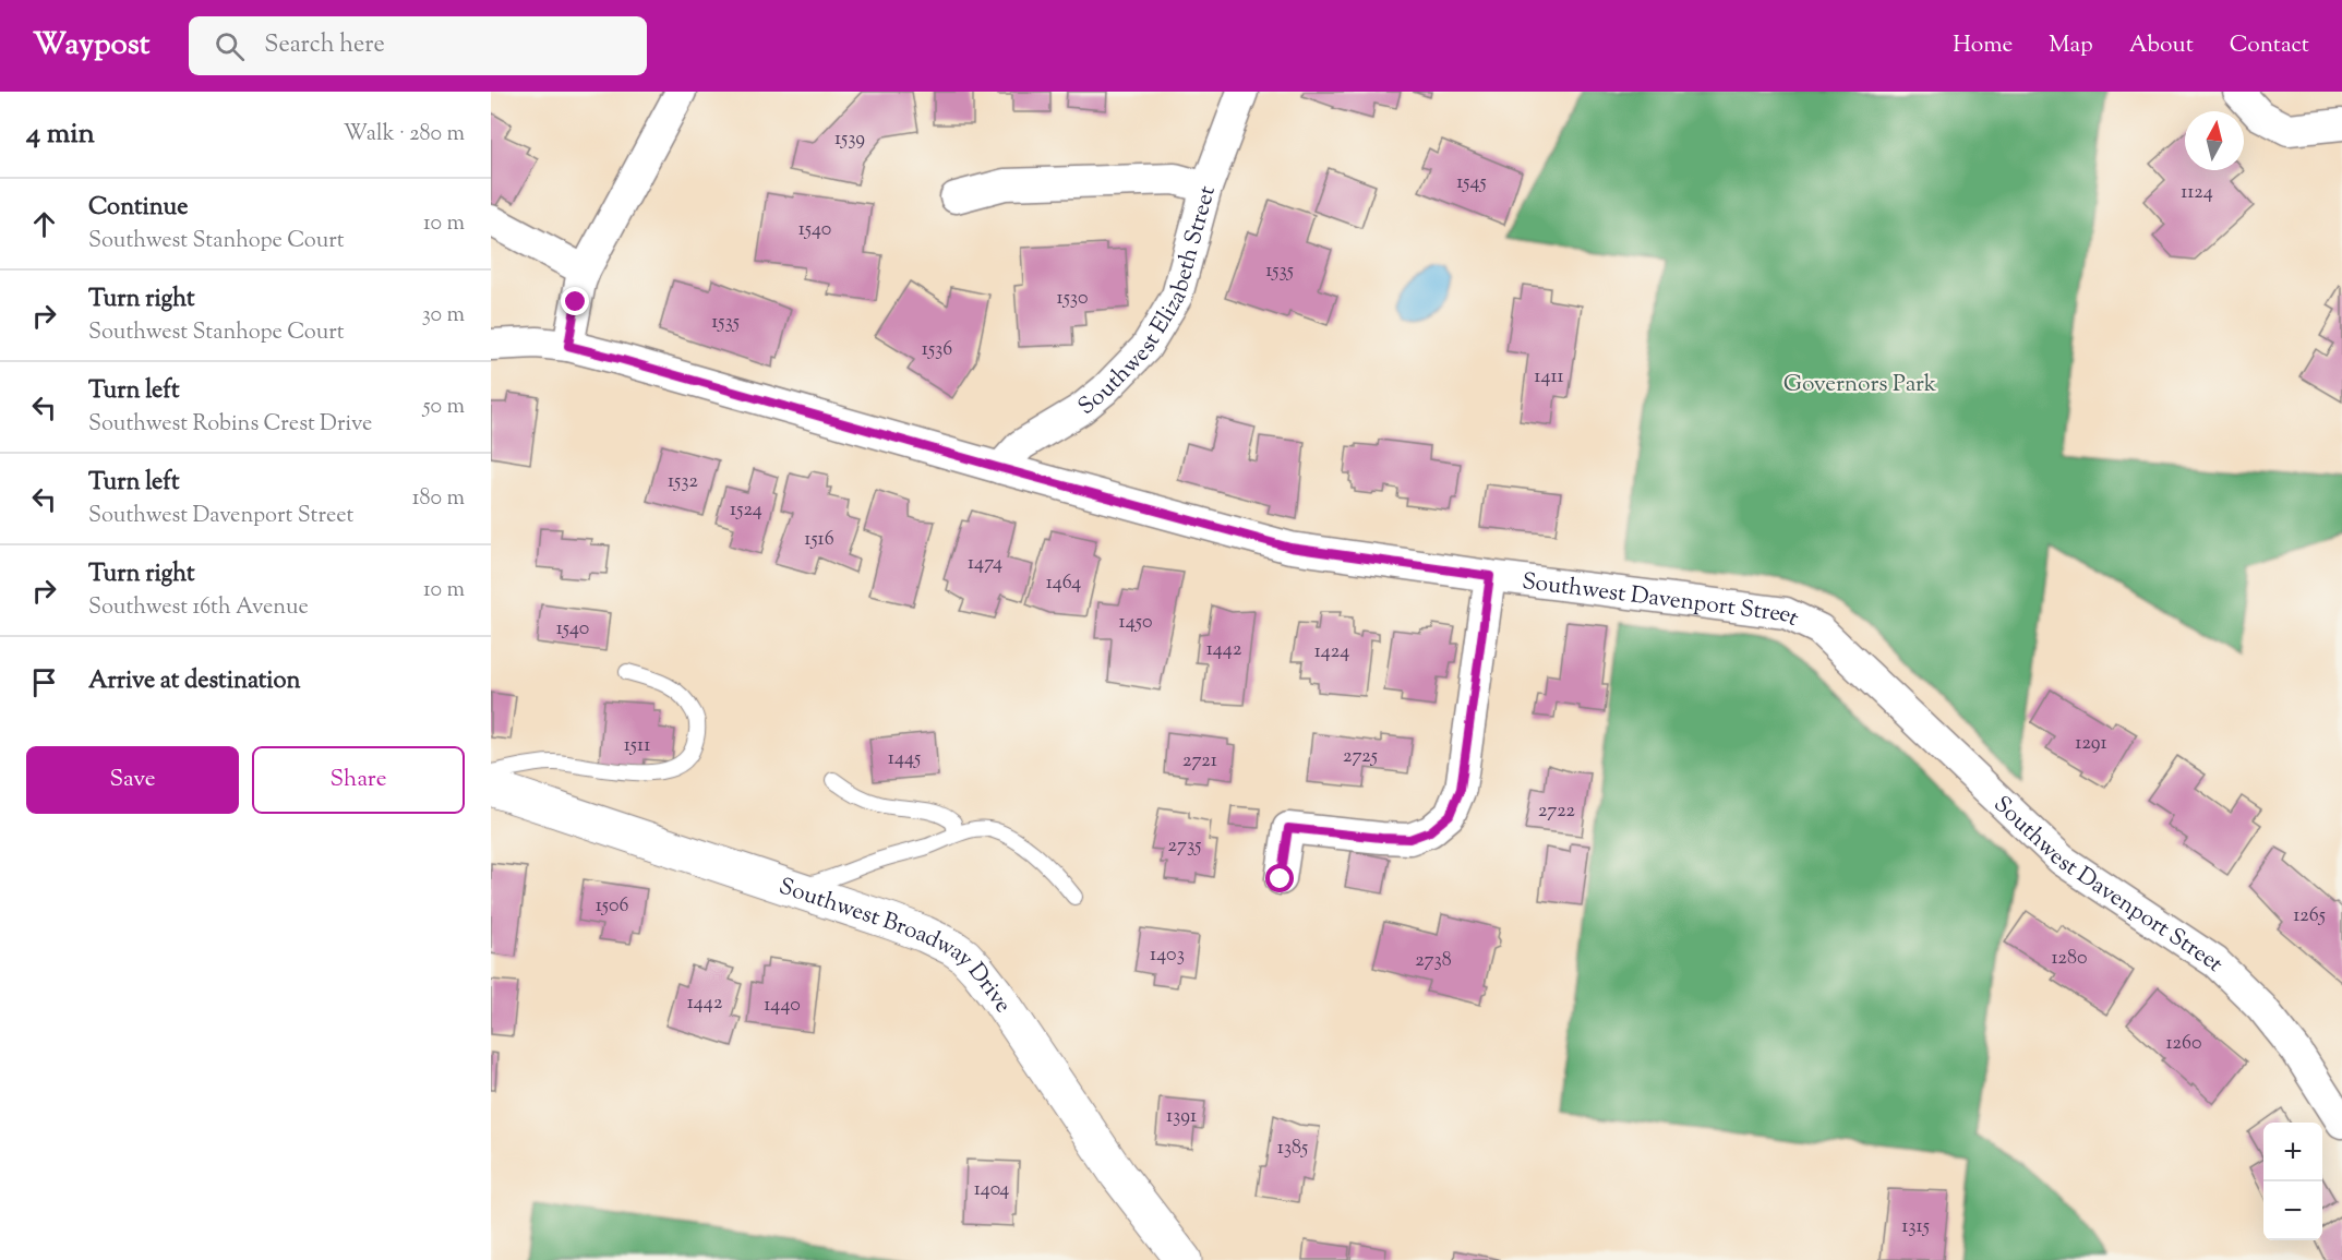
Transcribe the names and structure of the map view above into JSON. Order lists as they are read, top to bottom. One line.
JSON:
{"streets":{"street":["Southwest Elizabeth Street","Southwest Davenport Street","Southwest Broadway Drive"]},"crossings":[["Southwest Elizabeth Street","Southwest Davenport Street"]],"parks":["Governors Park"],"house_numbers":["1539","1545","1124","1540","1535","1530","1535","1536","1411","1532","1524","1516","1474","1464","1450","1540","1442","1424","1291","1511","2725","1445","2721","2722","2735","1506","1265","1403","1280","2738","1442","1440","1260","1391","1385","1404","1315"],"north":"top","page":{"header":"Waypost","search":"Search here","nav":["Home","Map","About","Contact"],"heading":["4 min","Walk · 280 m"],"list":[["Continue","Southwest Stanhope Court","10 m"],["Turn right","Southwest Stanhope Court","30 m"],["Turn left","Southwest Robins Crest Drive","50 m"],["Turn left","Southwest Davenport Street","180 m"],["Turn right","Southwest 16th Avenue","10 m"],"Arrive at destination"],"buttons":["Save","Share"],"map_buttons":["+","−"]}}
